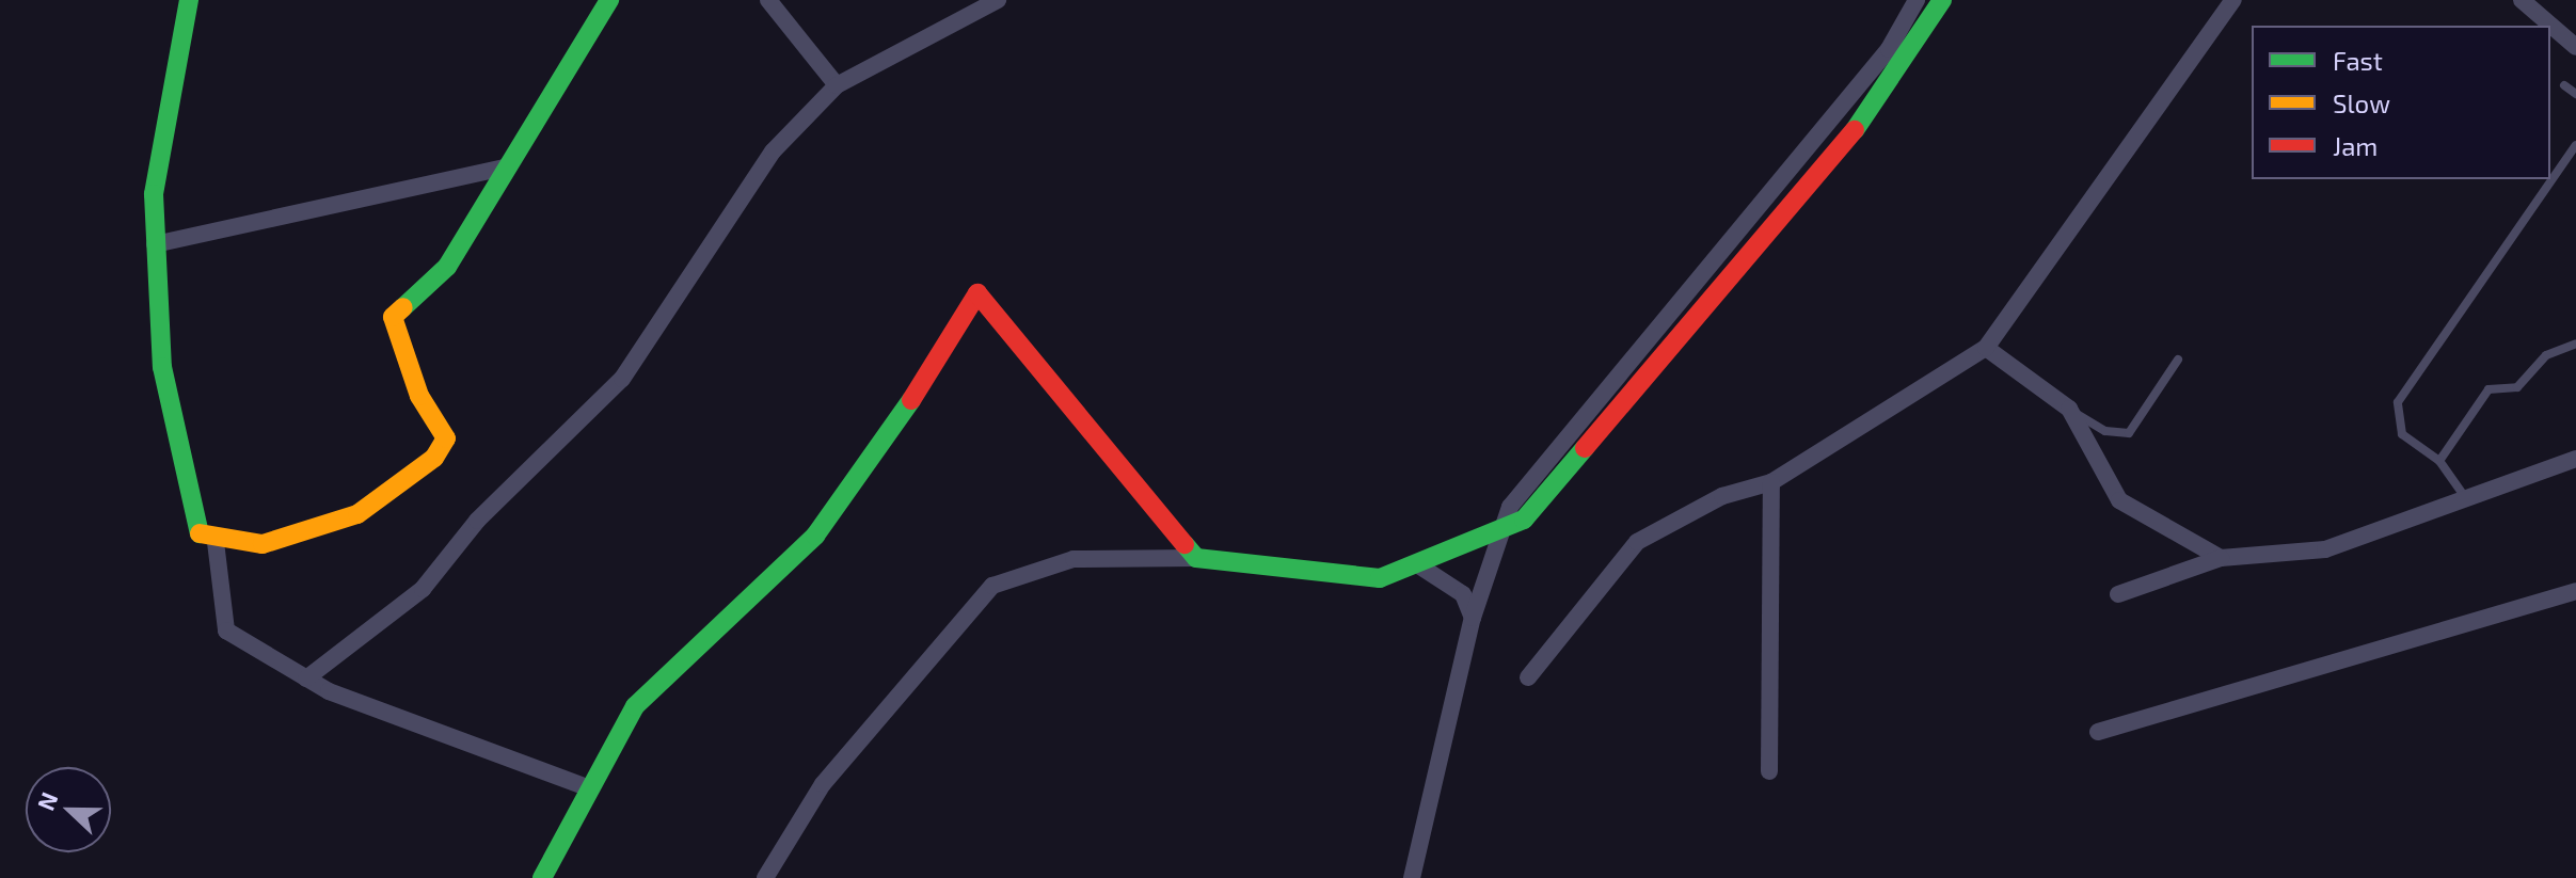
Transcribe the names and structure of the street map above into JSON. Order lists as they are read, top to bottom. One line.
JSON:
{"legend":["Fast","Slow","Jam"],"north":"left"}
